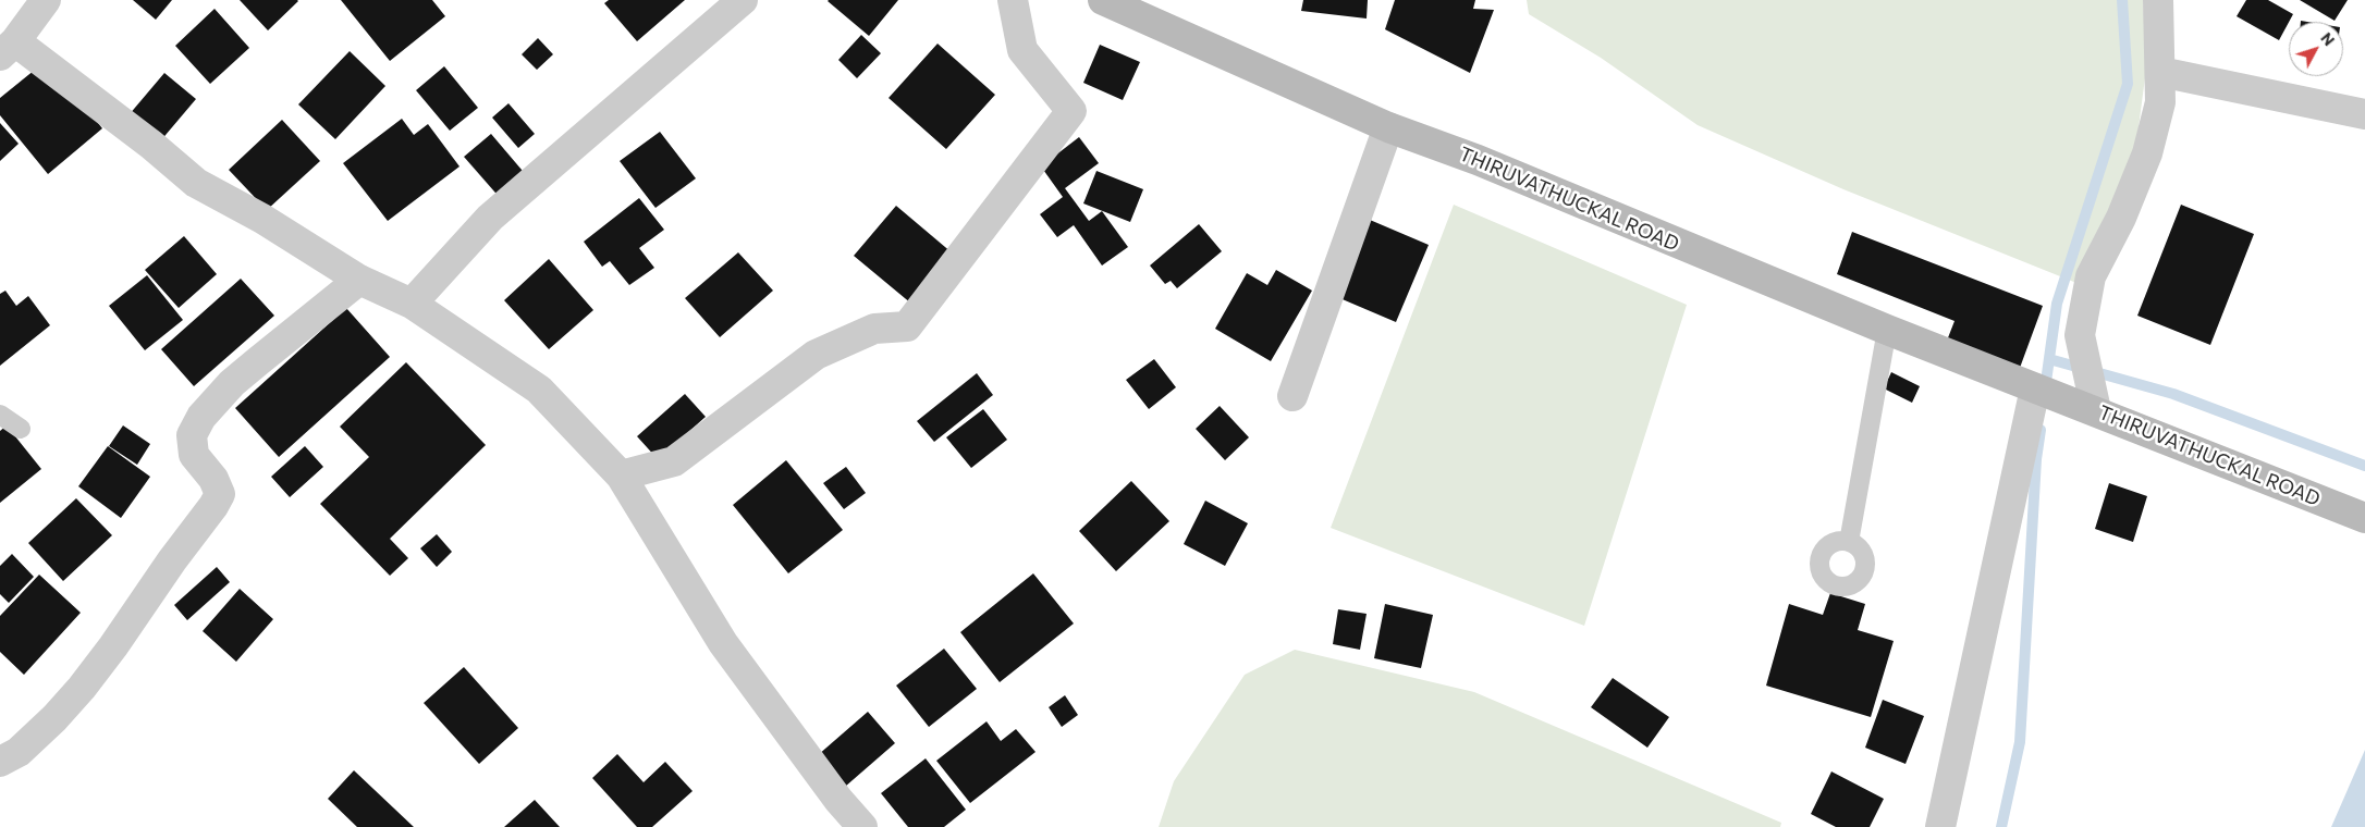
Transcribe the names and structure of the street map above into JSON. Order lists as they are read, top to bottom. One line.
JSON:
{"streets":{"main road":["THIRUVATHUCKAL ROAD"]},"north":"top right"}
